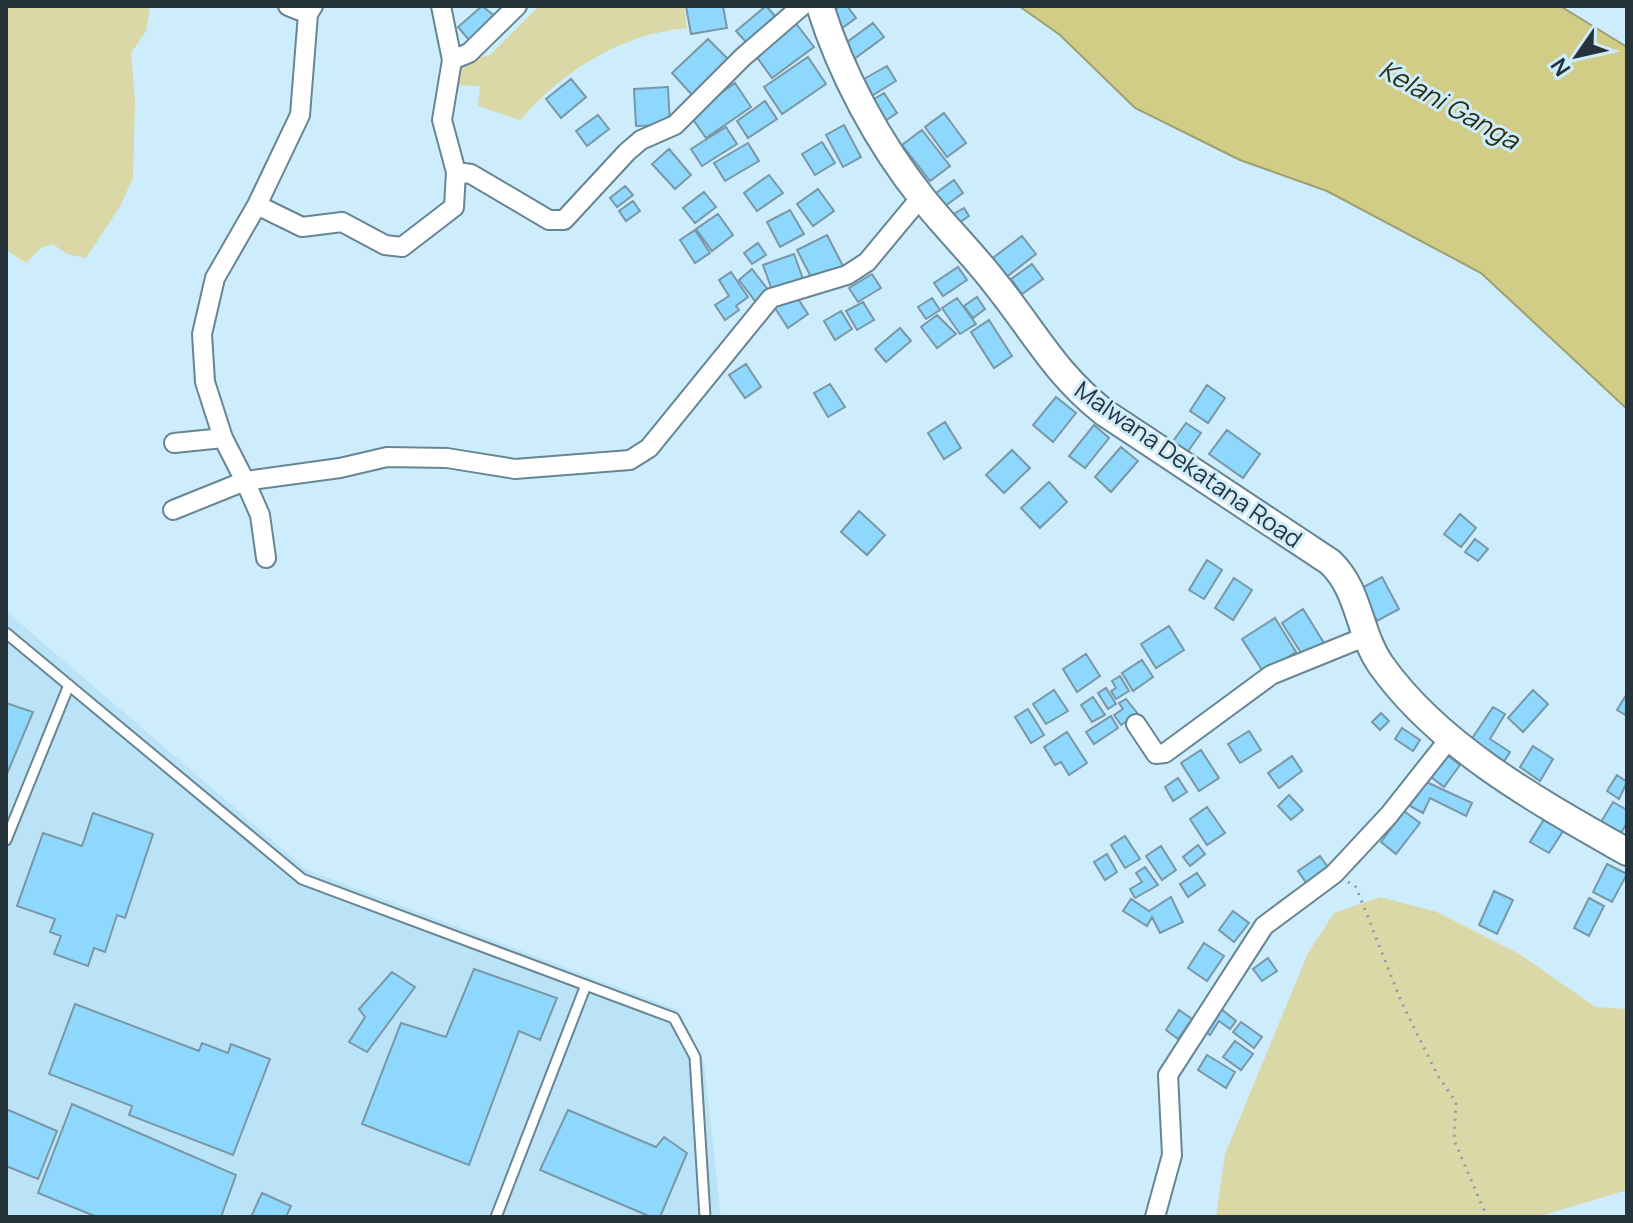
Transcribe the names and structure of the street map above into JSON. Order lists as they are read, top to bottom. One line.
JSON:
{"streets":{"main road":["Malwana Dekatana Road"]},"water":["Kelani Ganga"],"north":"bottom left"}
